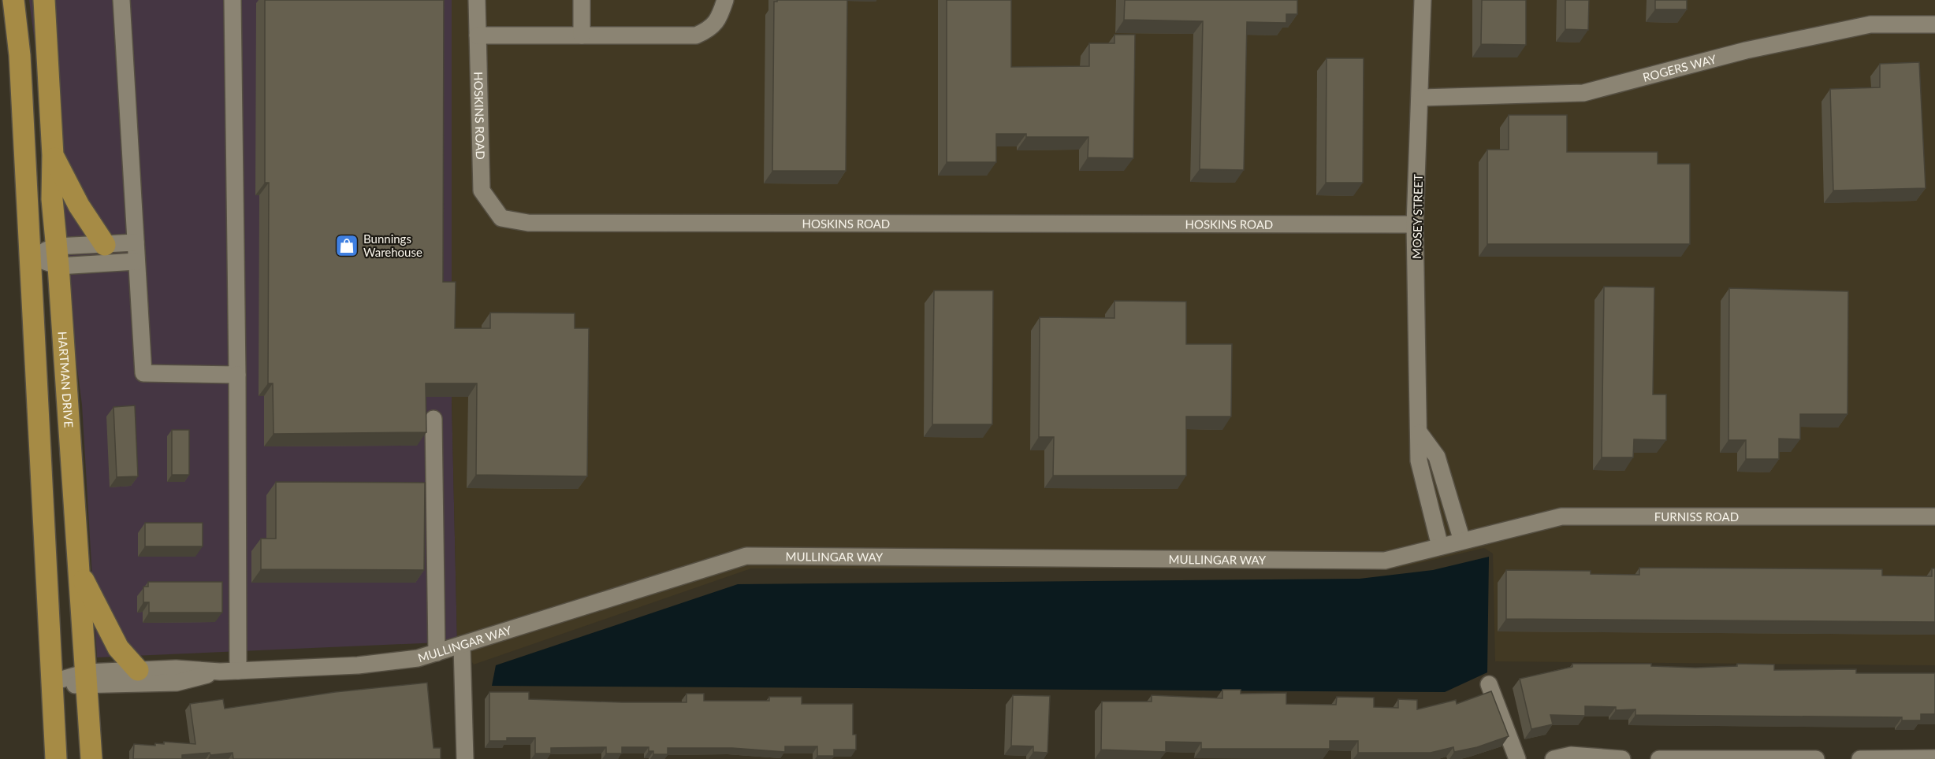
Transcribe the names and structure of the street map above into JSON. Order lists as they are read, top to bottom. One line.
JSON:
{"streets":{"main road":["HARTMAN DRIVE"],"street":["ROGERS WAY","HOSKINS ROAD","MOSEY STREET","FURNISS ROAD","MULLINGAR WAY"]},"crossings":[["ROGERS WAY","MOSEY STREET"],["HOSKINS ROAD","MOSEY STREET"],["MOSEY STREET","MULLINGAR WAY"],["HARTMAN DRIVE","MULLINGAR WAY"],["FURNISS ROAD","MULLINGAR WAY"]],"places":{"shop":["Bunnings Warehouse"]}}
